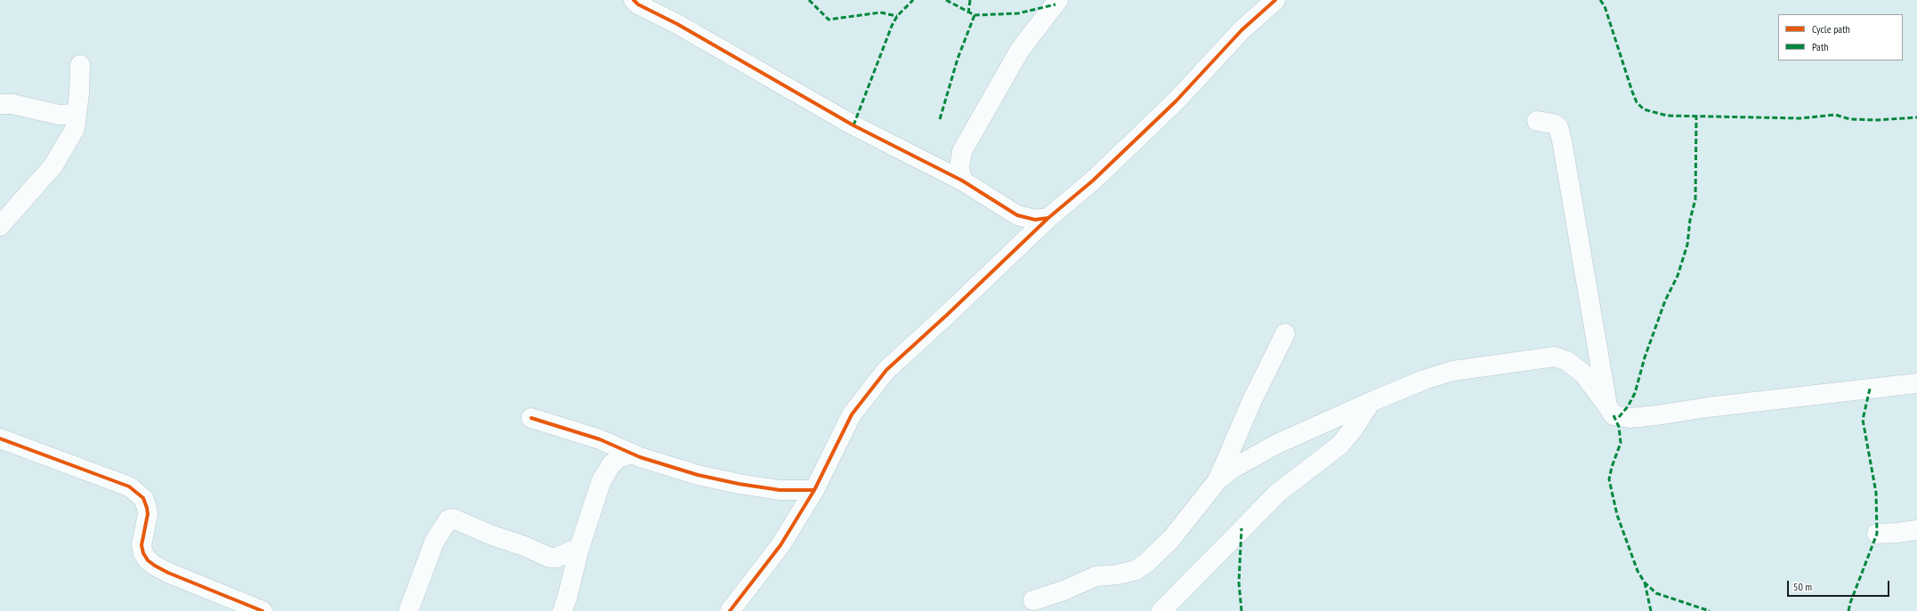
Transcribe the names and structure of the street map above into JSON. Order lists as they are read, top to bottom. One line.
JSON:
{"legend":["Cycle path","Path"],"scale_bar":"50 m"}
